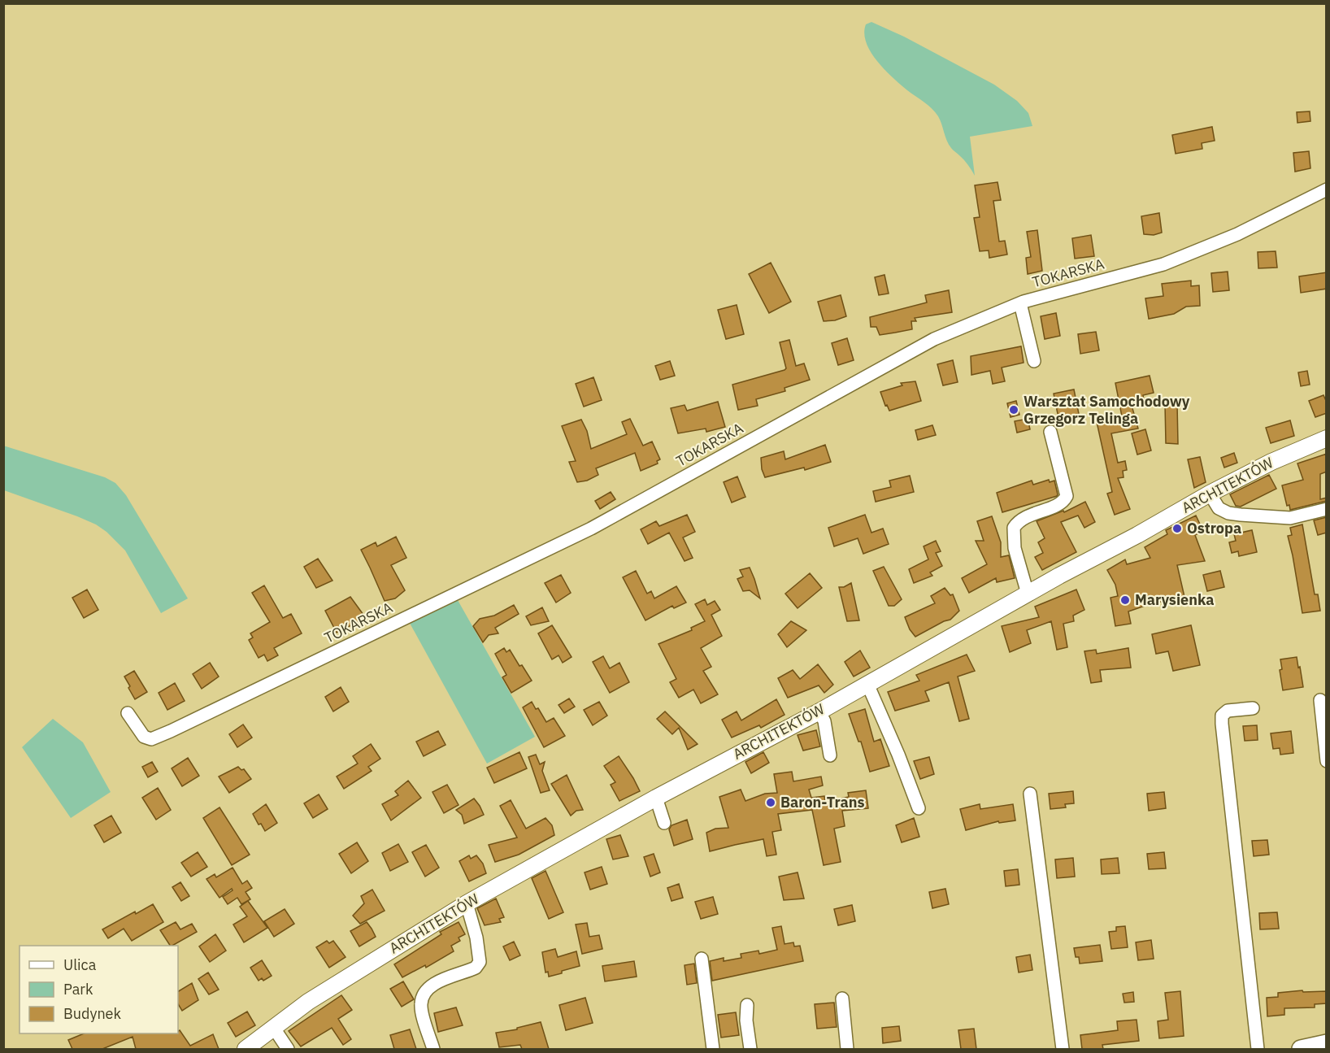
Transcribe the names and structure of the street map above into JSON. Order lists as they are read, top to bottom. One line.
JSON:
{"streets":{"street":["TOKARSKA","ARCHITEKTÓW"]},"places":["Warsztat Samochodowy Grzegorz Telinga","Ostropa","Marysienka","Baron-Trans"],"legend":["Ulica","Park","Budynek"]}
